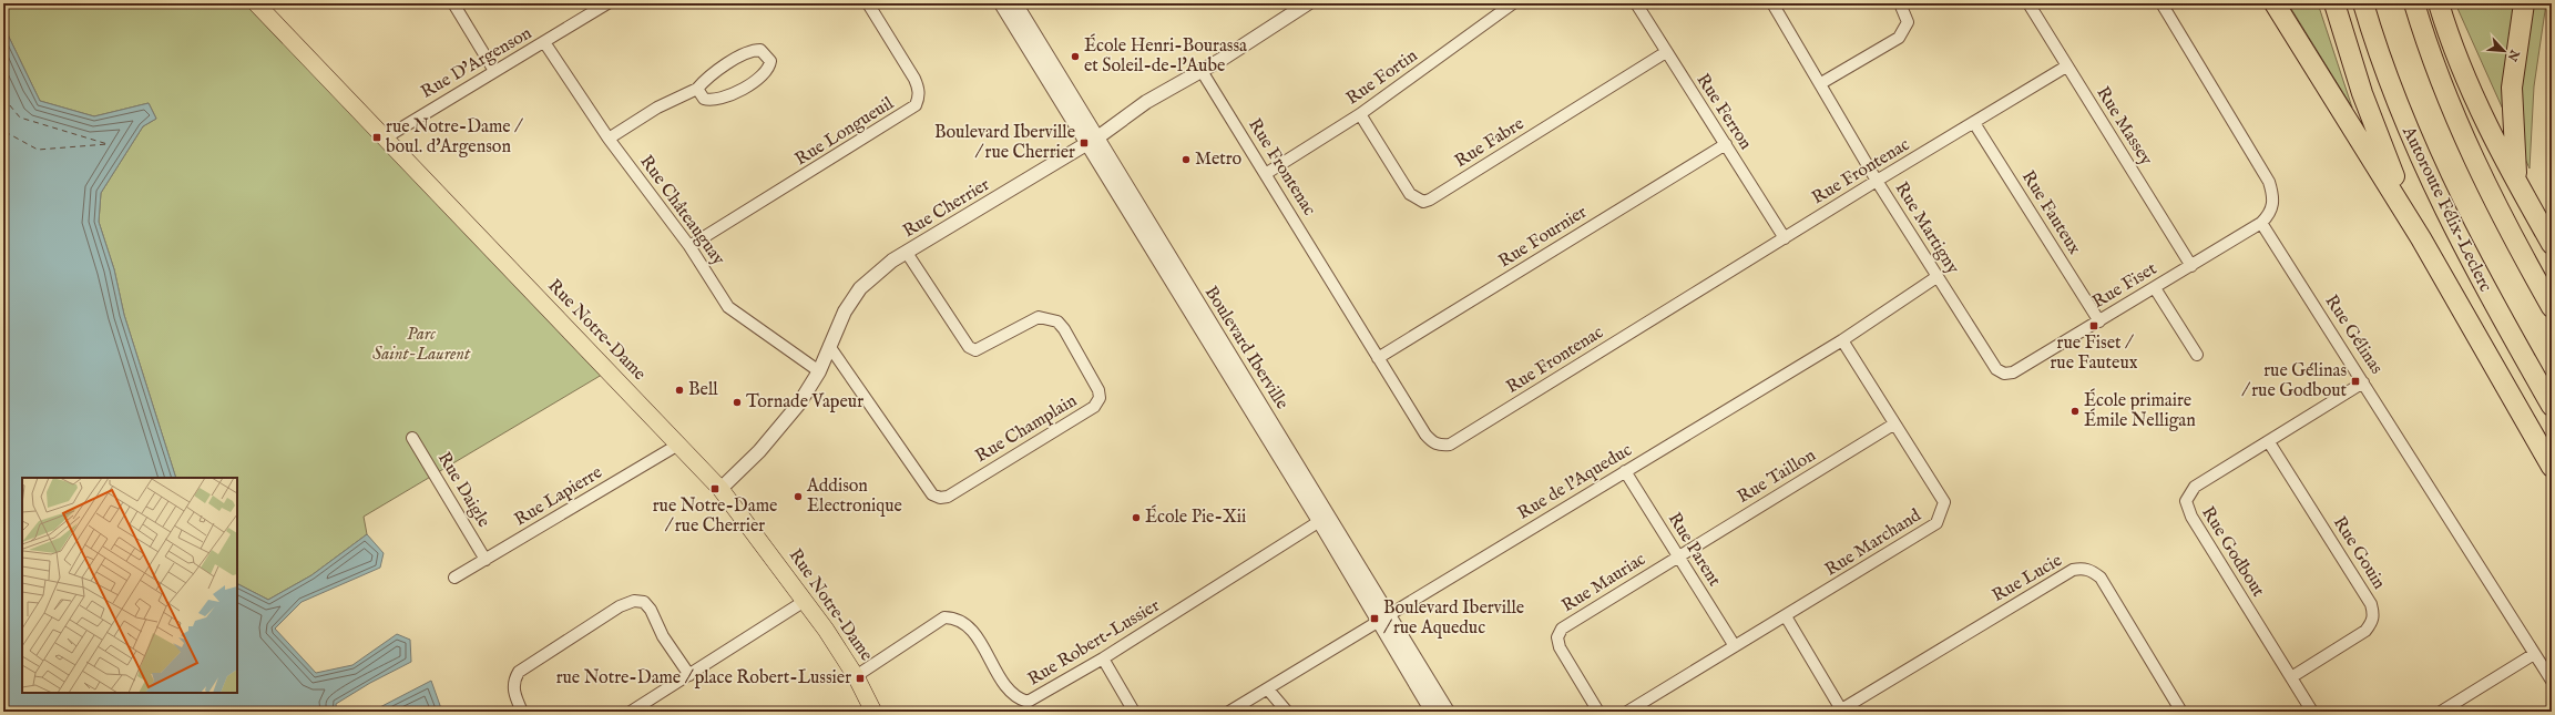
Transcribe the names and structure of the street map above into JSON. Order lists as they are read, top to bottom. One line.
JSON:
{"streets":{"highway":["Autoroute Félix-Leclerc"],"main road":["Rue Notre-Dame"],"street":["Rue D'Argenson","Rue Fortin","Rue Ferron","Rue Massey","Rue Longueuil","Rue Fabre","Rue Frontenac","Rue Cherrier","Rue Châteauguay","Rue Fauteux","Rue Martigny","Rue Fournier","Rue Fiset","Rue Gélinas","Boulevard Iberville","Rue Champlain","Rue Taillon","Rue de l'Aqueduc","Rue Daigle","Rue Lapierre","Rue Marchand","Rue Parent","Rue Godbout","Rue Gouin","Rue Lucie","Rue Mauriac","Rue Robert-Lussier"]},"crossings":[["Rue D'Argenson","Rue Châteauguay"],["Rue D'Argenson","Rue Notre-Dame"],["Rue Fortin","Rue Fabre"],["Rue Fortin","Rue Frontenac"],["Rue Ferron","Rue Fabre"],["Rue Ferron","Rue Frontenac"],["Rue Ferron","Rue Fournier"],["Rue Massey","Rue Frontenac"],["Rue Massey","Rue Fiset"],["Rue Longueuil","Rue Châteauguay"],["Rue Frontenac","Rue Cherrier"],["Rue Frontenac","Rue Fauteux"],["Rue Frontenac","Rue Martigny"],["Rue Frontenac","Rue Fournier"],["Rue Cherrier","Rue Châteauguay"],["Rue Cherrier","Rue Notre-Dame"],["Rue Cherrier","Boulevard Iberville"],["Rue Cherrier","Rue Champlain"],["Rue Fauteux","Rue Fiset"],["Rue Martigny","Rue Fiset"],["Rue Martigny","Rue de l'Aqueduc"],["Rue Fiset","Rue Gélinas"],["Rue Notre-Dame","Rue Lapierre"],["Rue Notre-Dame","Rue Robert-Lussier"],["Rue Gélinas","Rue Godbout"],["Boulevard Iberville","Rue de l'Aqueduc"],["Boulevard Iberville","Rue Robert-Lussier"],["Rue Taillon","Rue Marchand"],["Rue Taillon","Rue Parent"],["Rue Taillon","Rue Mauriac"],["Rue de l'Aqueduc","Rue Marchand"],["Rue de l'Aqueduc","Rue Parent"],["Rue Daigle","Rue Lapierre"],["Rue Marchand","Rue Parent"],["Rue Parent","Rue Mauriac"],["Rue Godbout","Rue Gouin"]],"parks":["Parc Saint-Laurent"],"places":{"other":["École Henri-Bourassa et Soleil-de-l'Aube","Metro","Bell","Tornade Vapeur","École primaire Émile Nelligan","Addison Electronique","École Pie-Xii"],"transit":["rue Notre-Dame / boul. d'Argenson","Boulevard Iberville / rue Cherrier","rue Fiset / rue Fauteux","rue Gélinas / rue Godbout","rue Notre-Dame / rue Cherrier","Boulevard Iberville / rue Aqueduc","rue Notre-Dame / place Robert-Lussier"]},"north":"bottom right"}
